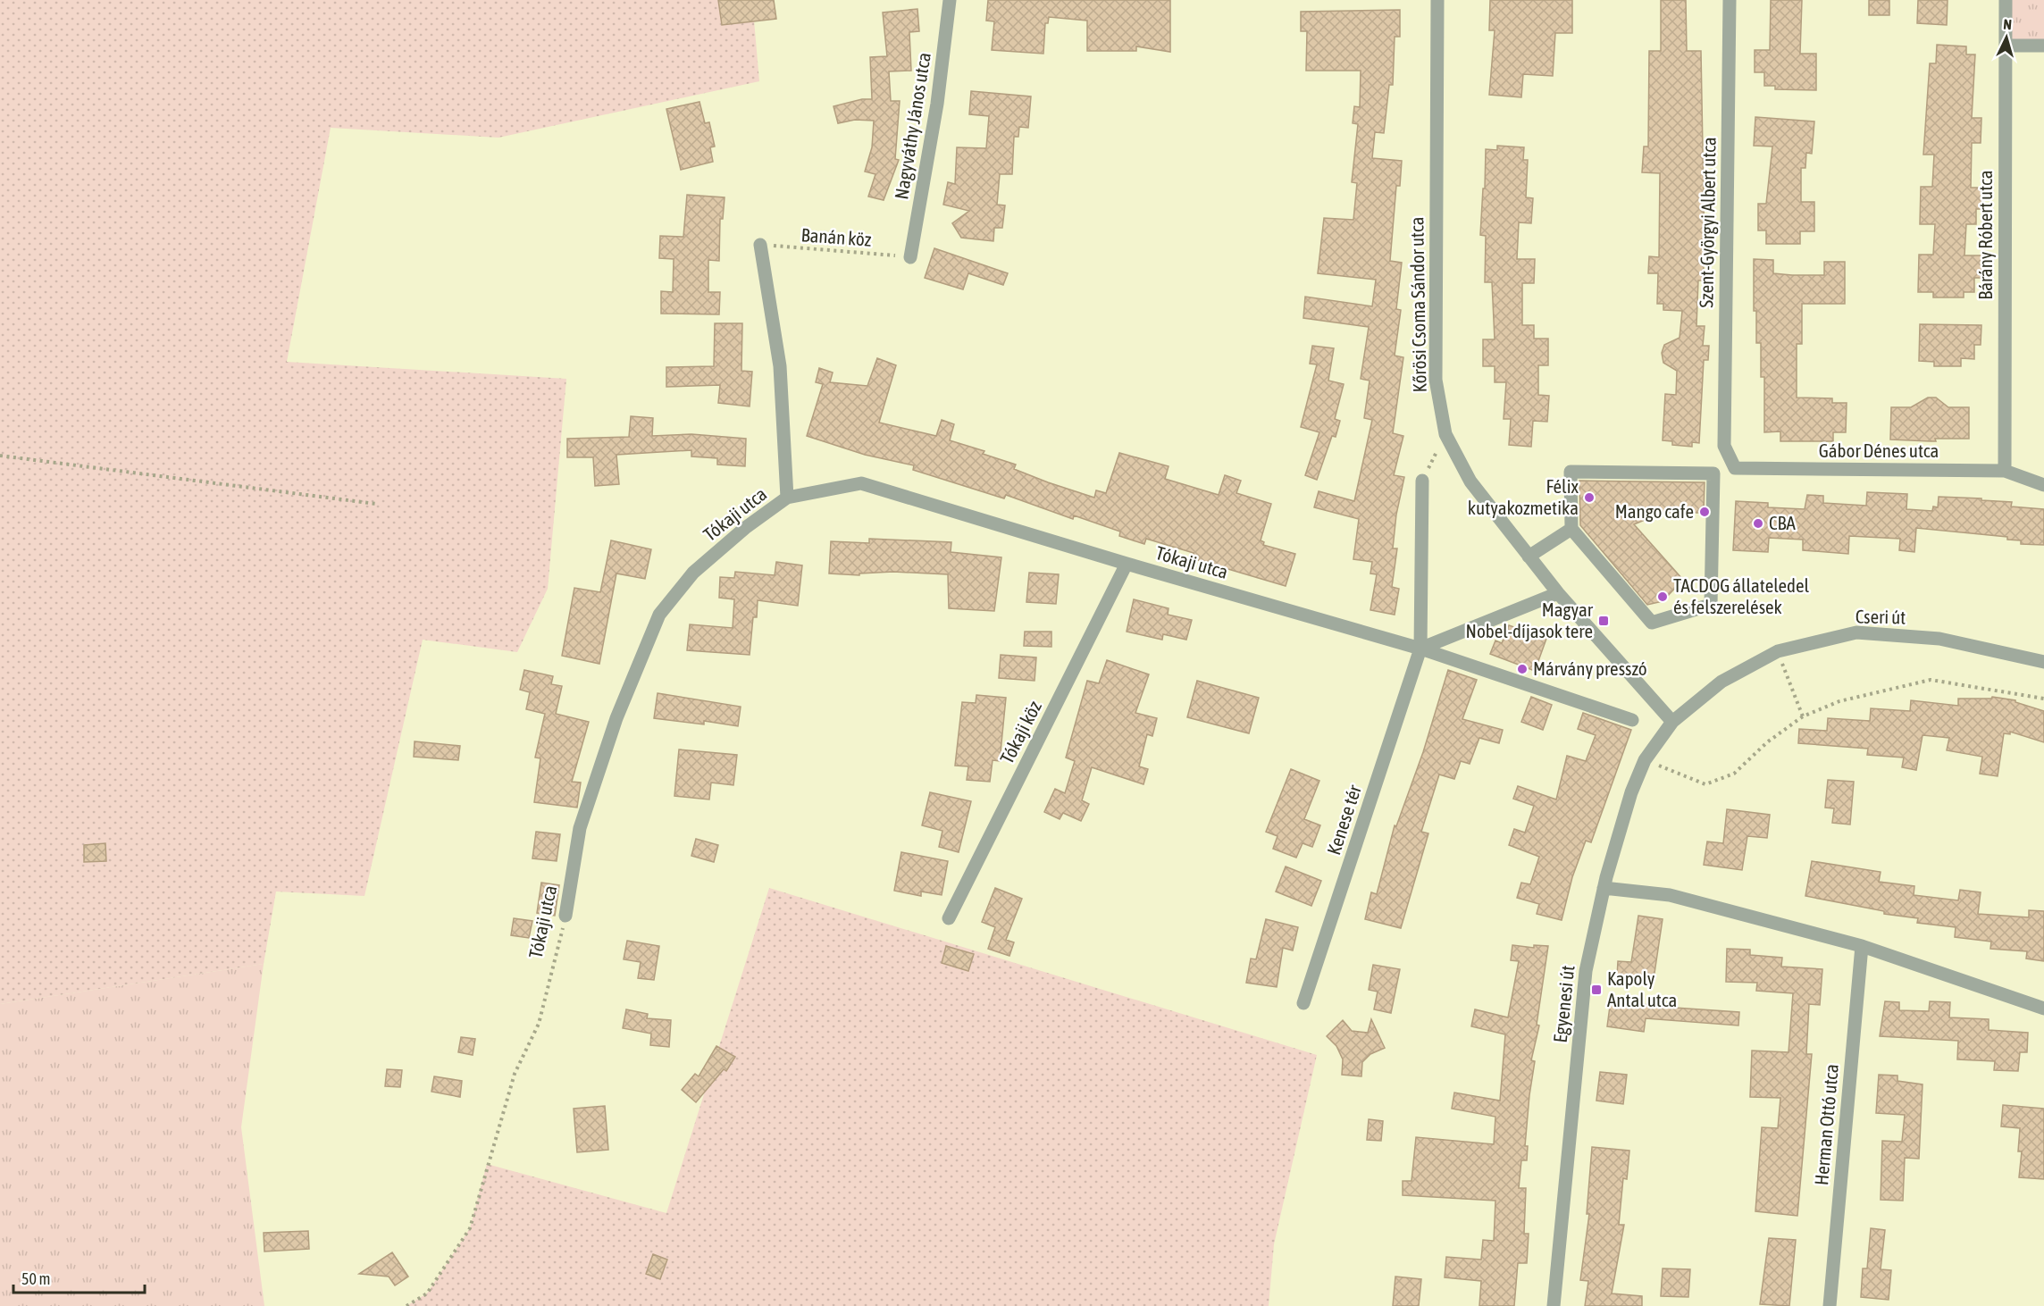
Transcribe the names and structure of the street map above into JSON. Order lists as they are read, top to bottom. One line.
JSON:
{"streets":{"street":["Nagyváthy János utca","Szent-Györgyi Albert utca","Bárány Róbert utca","Kőrösi Csoma Sándor utca","Gábor Dénes utca","Tókaji utca","Cseri út","Tókaji köz","Kenese tér","Egyenesi út","Herman Ottó utca"],"path":["Banán köz"]},"crossings":[["Nagyváthy János utca","Banán köz"],["Szent-Györgyi Albert utca","Gábor Dénes utca"],["Bárány Róbert utca","Gábor Dénes utca"],["Kőrösi Csoma Sándor utca","Cseri út"],["Kőrösi Csoma Sándor utca","Egyenesi út"],["Tókaji utca","Tókaji köz"],["Tókaji utca","Kenese tér"],["Cseri út","Egyenesi út"]],"places":{"other":["Félix kutyakozmetika","Mango cafe","CBA","TACDOG állateledel és felszerelések","Márvány presszó"],"transit":["Magyar Nobel-díjasok tere","Kapoly Antal utca"]},"scale_bar":"50 m","north":"top"}
